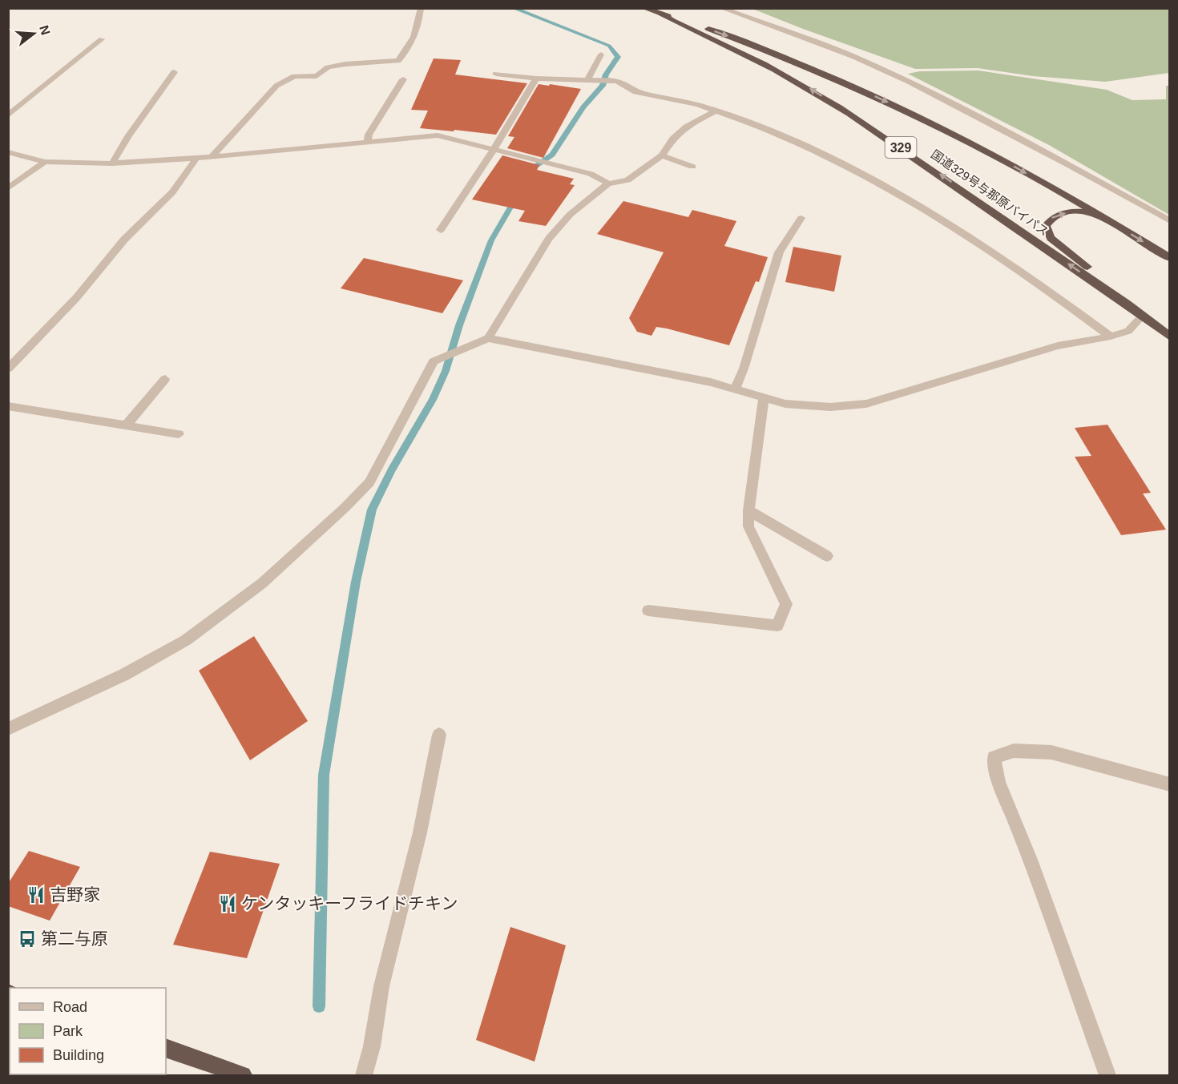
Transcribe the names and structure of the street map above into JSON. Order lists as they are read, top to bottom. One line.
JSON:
{"streets":{"highway":["329","国道329号与那原バイパス"]},"places":{"restaurant":["吉野家","ケンタッキーフライドチキン"],"bus stop":["第二与原"]},"legend":["Road","Park","Building"],"north":"right"}
